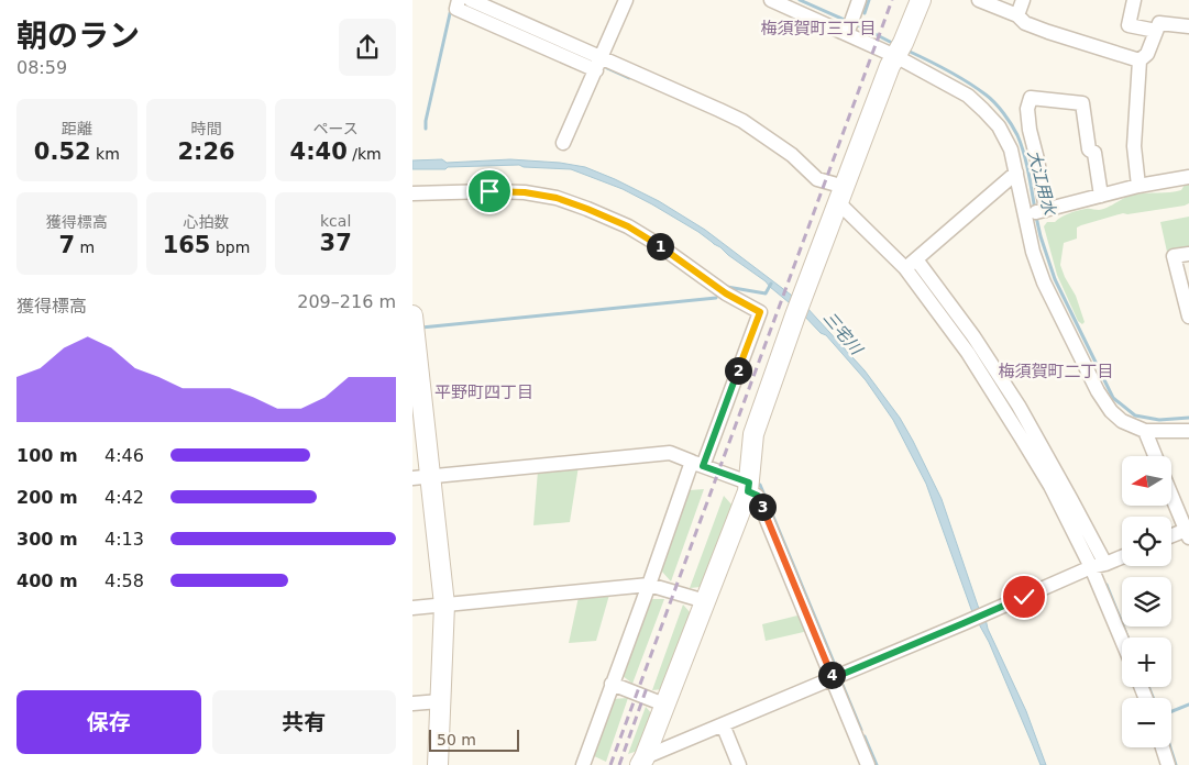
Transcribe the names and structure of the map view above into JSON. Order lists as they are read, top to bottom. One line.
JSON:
{"districts":["梅須賀町三丁目","梅須賀町二丁目","平野町四丁目"],"water":["大江用水","三宅川"],"scale_bar":"50 m","north":"left","page":{"heading":["朝のラン","08:59"],"stats":[["距離","0.52 km"],["時間","2:26"],["ペース","4:40 /km"],["獲得標高","7 m"],["心拍数","165 bpm"],["kcal","37"]],"pins":["1","2","3","4"],"chart":["獲得標高","209–216 m"],"list":[{"name":"100 m","note":"4:46"},{"name":"200 m","note":"4:42"},{"name":"300 m","note":"4:13"},{"name":"400 m","note":"4:58"}],"map_buttons":["+","−"],"buttons":["保存","共有"],"scale":"50 m"}}
